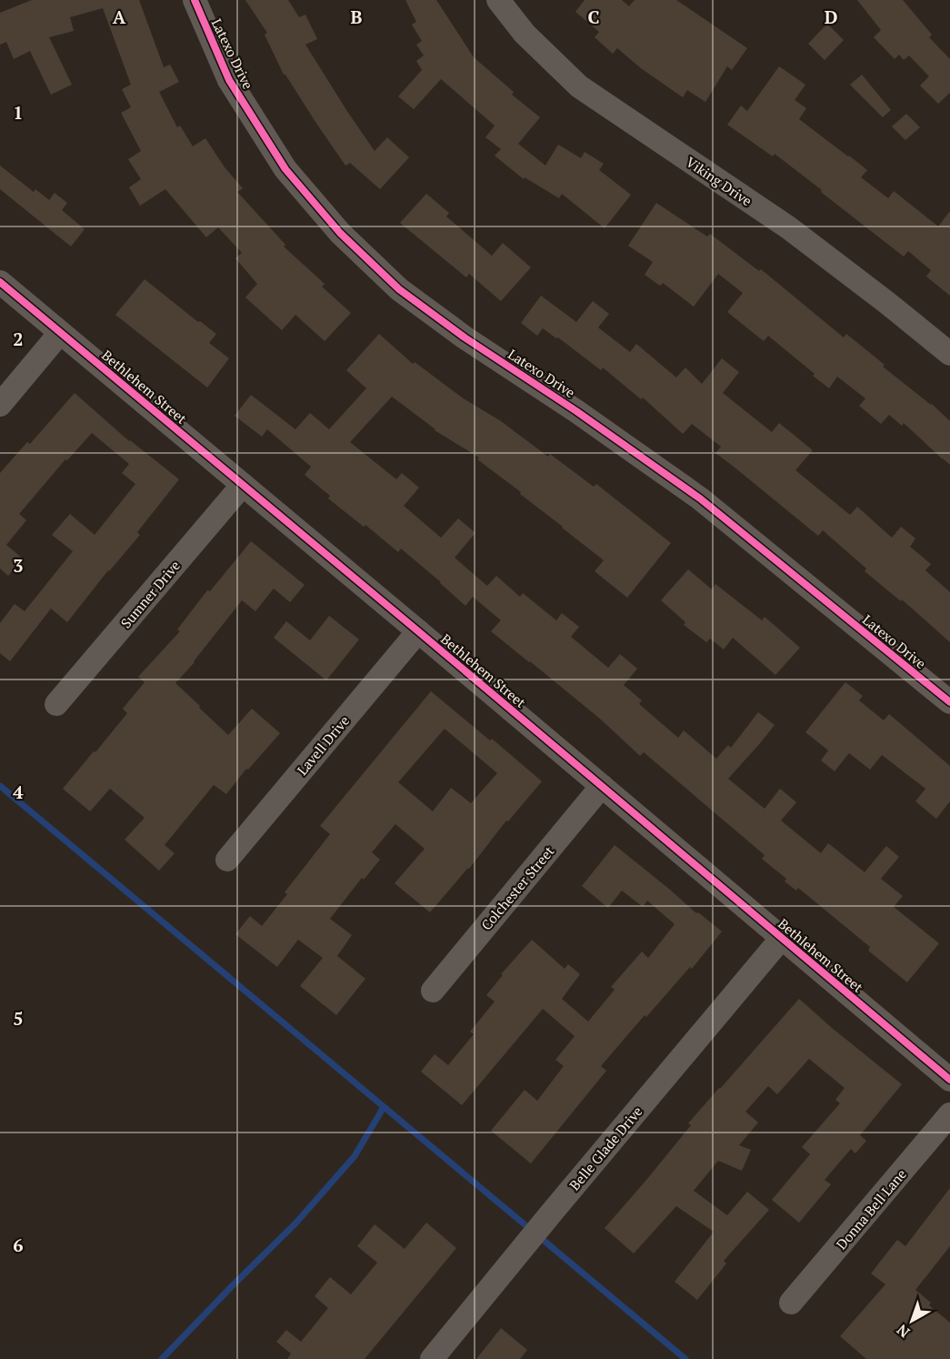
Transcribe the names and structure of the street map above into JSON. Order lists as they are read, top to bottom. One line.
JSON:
{"streets":{"street":["Latexo Drive","Viking Drive","Bethlehem Street","Sumner Drive","Lavell Drive","Colchester Street","Belle Glade Drive","Donna Bell Lane"]},"crossings":[["Bethlehem Street","Sumner Drive"],["Bethlehem Street","Lavell Drive"],["Bethlehem Street","Colchester Street"],["Bethlehem Street","Belle Glade Drive"]],"north":"bottom left","grid":{"columns":["A","B","C","D"],"rows":["1","2","3","4","5","6"]}}
